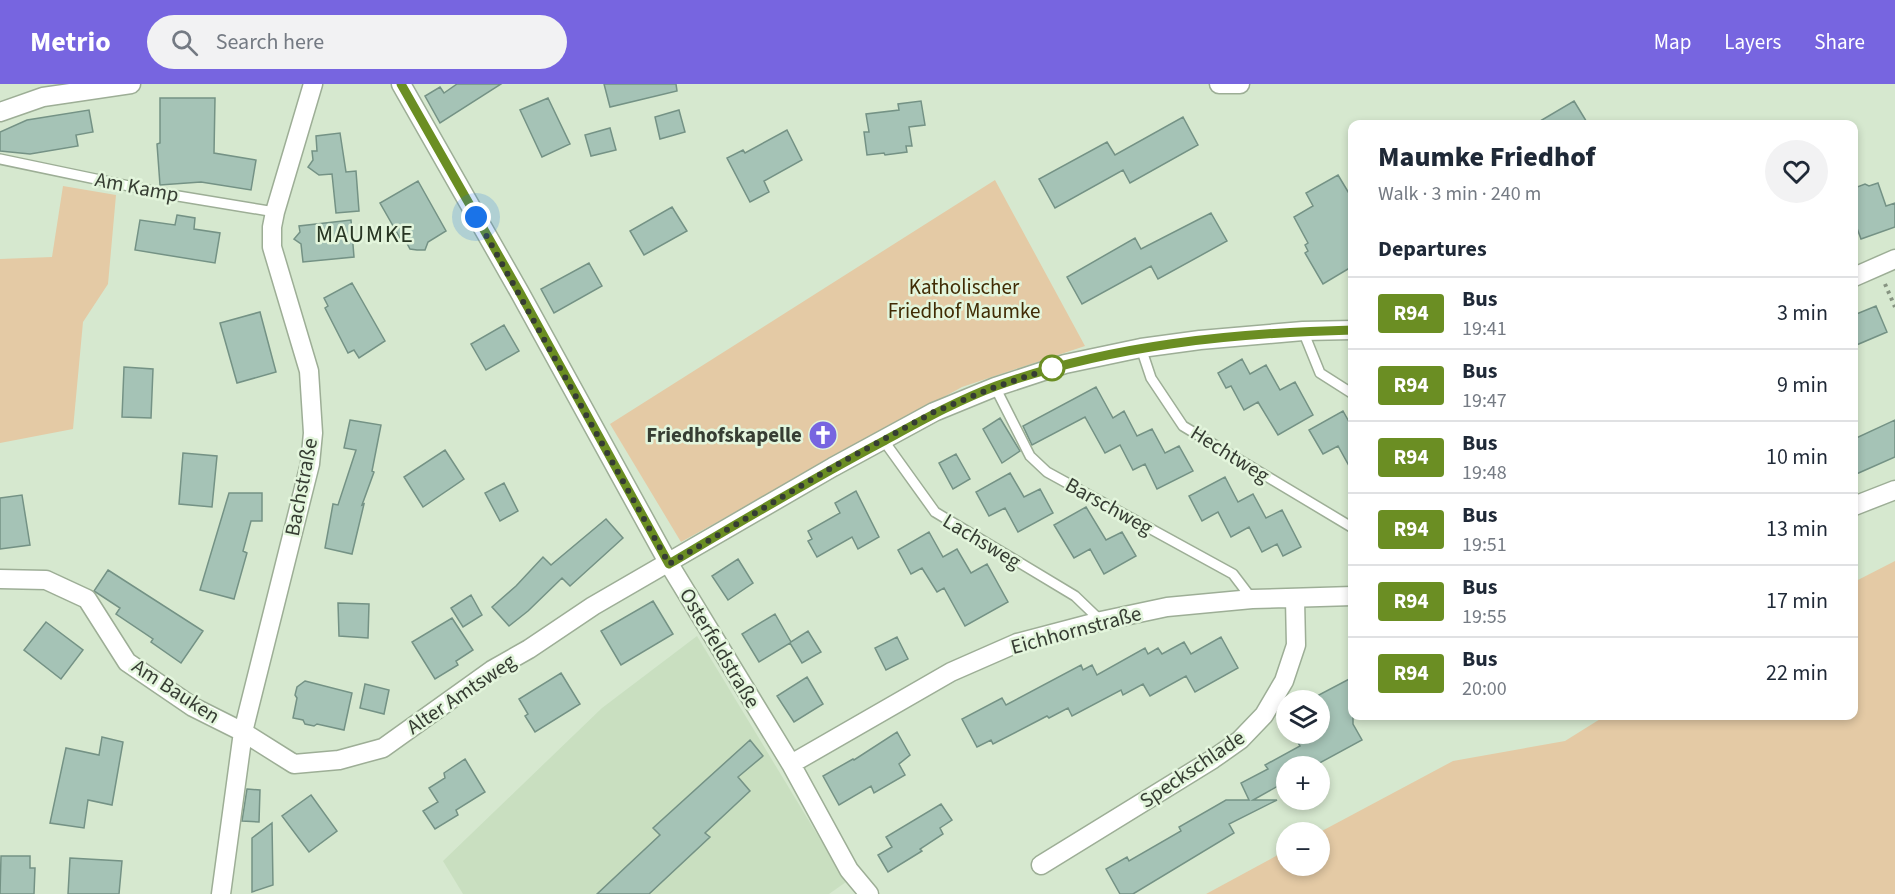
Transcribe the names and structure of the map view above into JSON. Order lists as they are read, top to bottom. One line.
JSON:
{"streets":{"street":["Bachstraße","Eichhornstraße","Osterfeldstraße","Am Bauken","Alter Amtsweg","Speckschlade"],"lane":["Am Kamp","Hechtweg","Barschweg","Lachsweg"]},"crossings":[["Am Kamp","Bachstraße"],["Hechtweg","Alter Amtsweg"],["Bachstraße","Am Bauken"],["Bachstraße","Alter Amtsweg"],["Barschweg","Eichhornstraße"],["Barschweg","Alter Amtsweg"],["Lachsweg","Eichhornstraße"],["Lachsweg","Alter Amtsweg"],["Eichhornstraße","Osterfeldstraße"],["Eichhornstraße","Speckschlade"],["Osterfeldstraße","Alter Amtsweg"],["Am Bauken","Alter Amtsweg"]],"districts":["MAUMKE"],"parks":["Katholischer Friedhof Maumke"],"places":{"church":["Friedhofskapelle"]},"lines":["bus line R94"],"page":{"header":"Metrio","search":"Search here","nav":["Map","Layers","Share"],"heading":[["Maumke Friedhof","Walk · 3 min · 240 m"],"Departures"],"list":[{"mark":"R94","name":"Bus","note":"19:41","value":"3 min"},{"mark":"R94","name":"Bus","note":"19:47","value":"9 min"},{"mark":"R94","name":"Bus","note":"19:48","value":"10 min"},{"mark":"R94","name":"Bus","note":"19:51","value":"13 min"},{"mark":"R94","name":"Bus","note":"19:55","value":"17 min"},{"mark":"R94","name":"Bus","note":"20:00","value":"22 min"}],"map_buttons":["+","−"]}}
